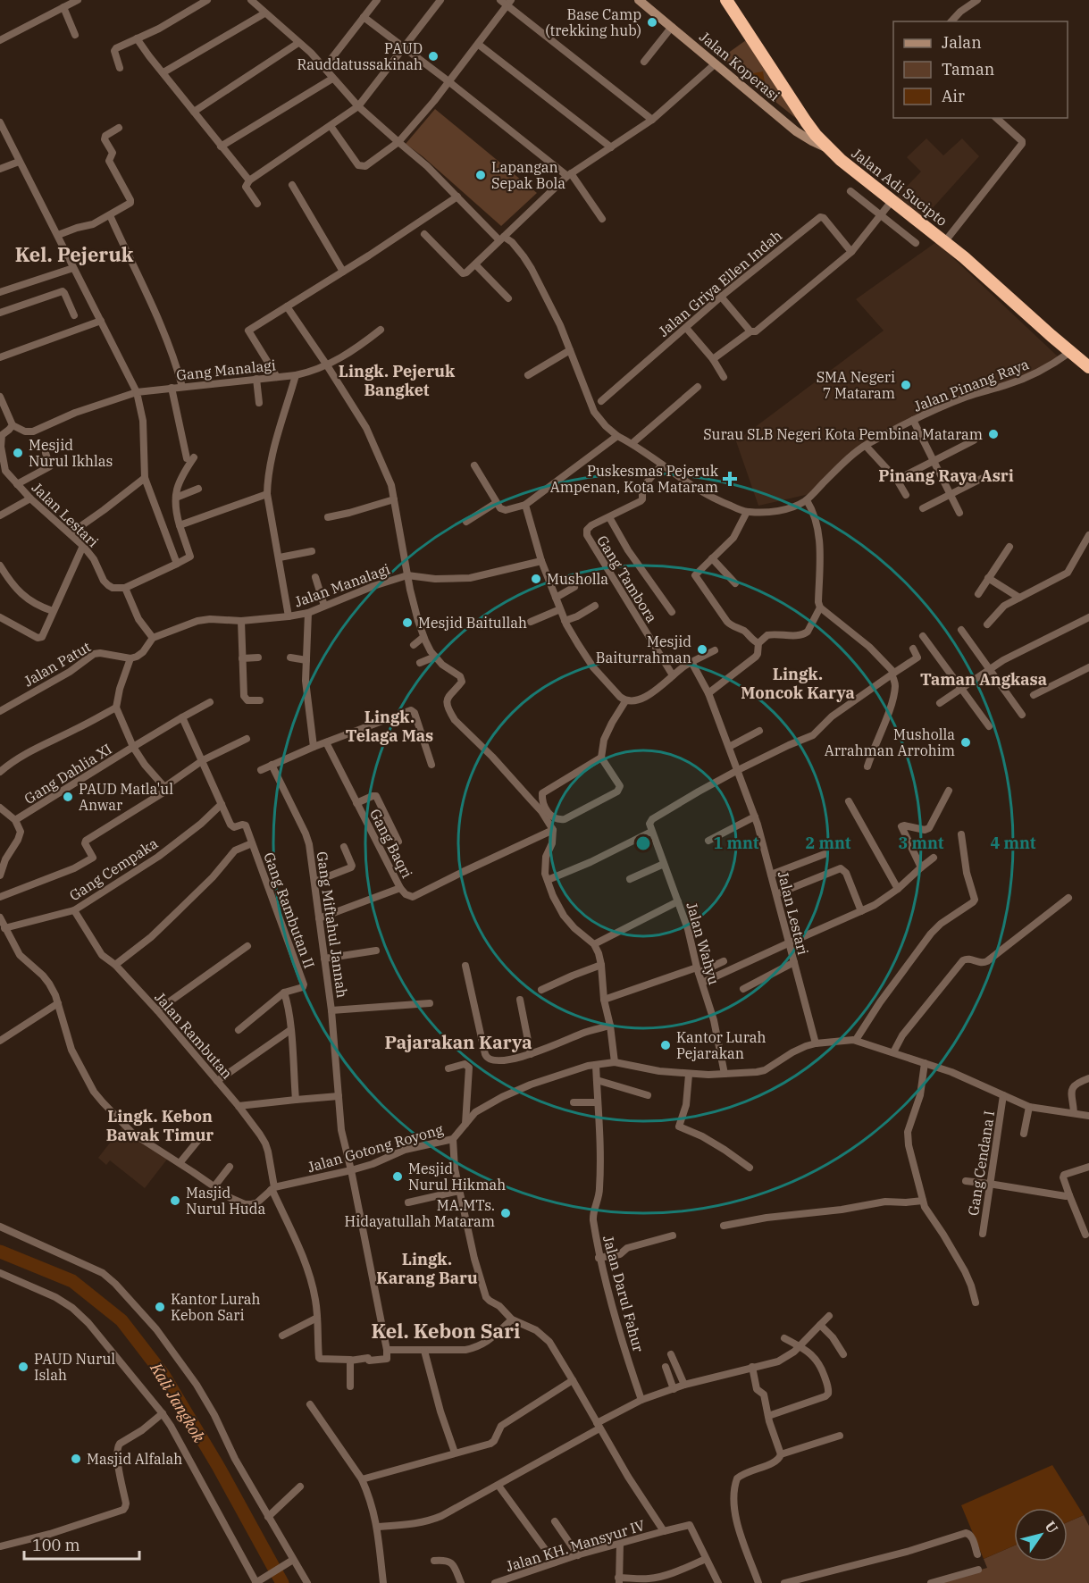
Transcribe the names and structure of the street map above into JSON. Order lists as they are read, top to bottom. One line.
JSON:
{"streets":{"highway":["Jalan Adi Sucipto"],"street":["Jalan Koperasi","Jalan Griya Ellen Indah","Gang Manalagi","Jalan Pinang Raya","Jalan Lestari","Gang Tambora","Jalan Manalagi","Jalan Patut","Gang Dahlia XI","Gang Baqri","Gang Cempaka","Gang Rambutan II","Gang Miftahul Jannah","Jalan Wahyu","Jalan Rambutan","Jalan Gotong Royong","Gang Cendana I","Jalan Darul Fahur","Jalan KH. Mansyur IV"]},"crossings":[["Jalan Koperasi","Jalan Adi Sucipto"],["Jalan Adi Sucipto","Jalan Pinang Raya"],["Gang Manalagi","Jalan Lestari"],["Jalan Pinang Raya","Gang Tambora"],["Jalan Lestari","Jalan Gotong Royong"],["Gang Cempaka","Gang Rambutan II"],["Gang Cempaka","Jalan Rambutan"],["Gang Cempaka","Jalan Gotong Royong"],["Gang Miftahul Jannah","Jalan Gotong Royong"],["Jalan Wahyu","Jalan Gotong Royong"],["Jalan Rambutan","Jalan Gotong Royong"],["Jalan Gotong Royong","Jalan Darul Fahur"]],"districts":["Kel. Pejeruk","Lingk. Pejeruk Bangket","Pinang Raya Asri","Lingk. Moncok Karya","Taman Angkasa","Lingk. Telaga Mas","Pajarakan Karya","Lingk. Kebon Bawak Timur","Lingk. Karang Baru","Kel. Kebon Sari"],"water":["Kali Jangkok"],"places":{"other":["Base Camp (trekking hub)","PAUD Rauddatussakinah","Lapangan Sepak Bola","SMA Negeri 7 Mataram","Surau SLB Negeri Kota Pembina Mataram","Mesjid Nurul Ikhlas","Musholla","Mesjid Baitullah","Mesjid Baiturrahman","Musholla Arrahman Arrohim","PAUD Matla'ul Anwar","Kantor Lurah Pejarakan","Mesjid Nurul Hikmah","Masjid Nurul Huda","MA.MTs. Hidayatullah Mataram","Kantor Lurah Kebon Sari","PAUD Nurul Islah","Masjid Alfalah"],"health":["Puskesmas Pejeruk Ampenan, Kota Mataram"]},"legend":["Jalan","Taman","Air"],"scale_bar":"100 m","north":"top right","rings":["1 mnt","2 mnt","3 mnt","4 mnt"]}
